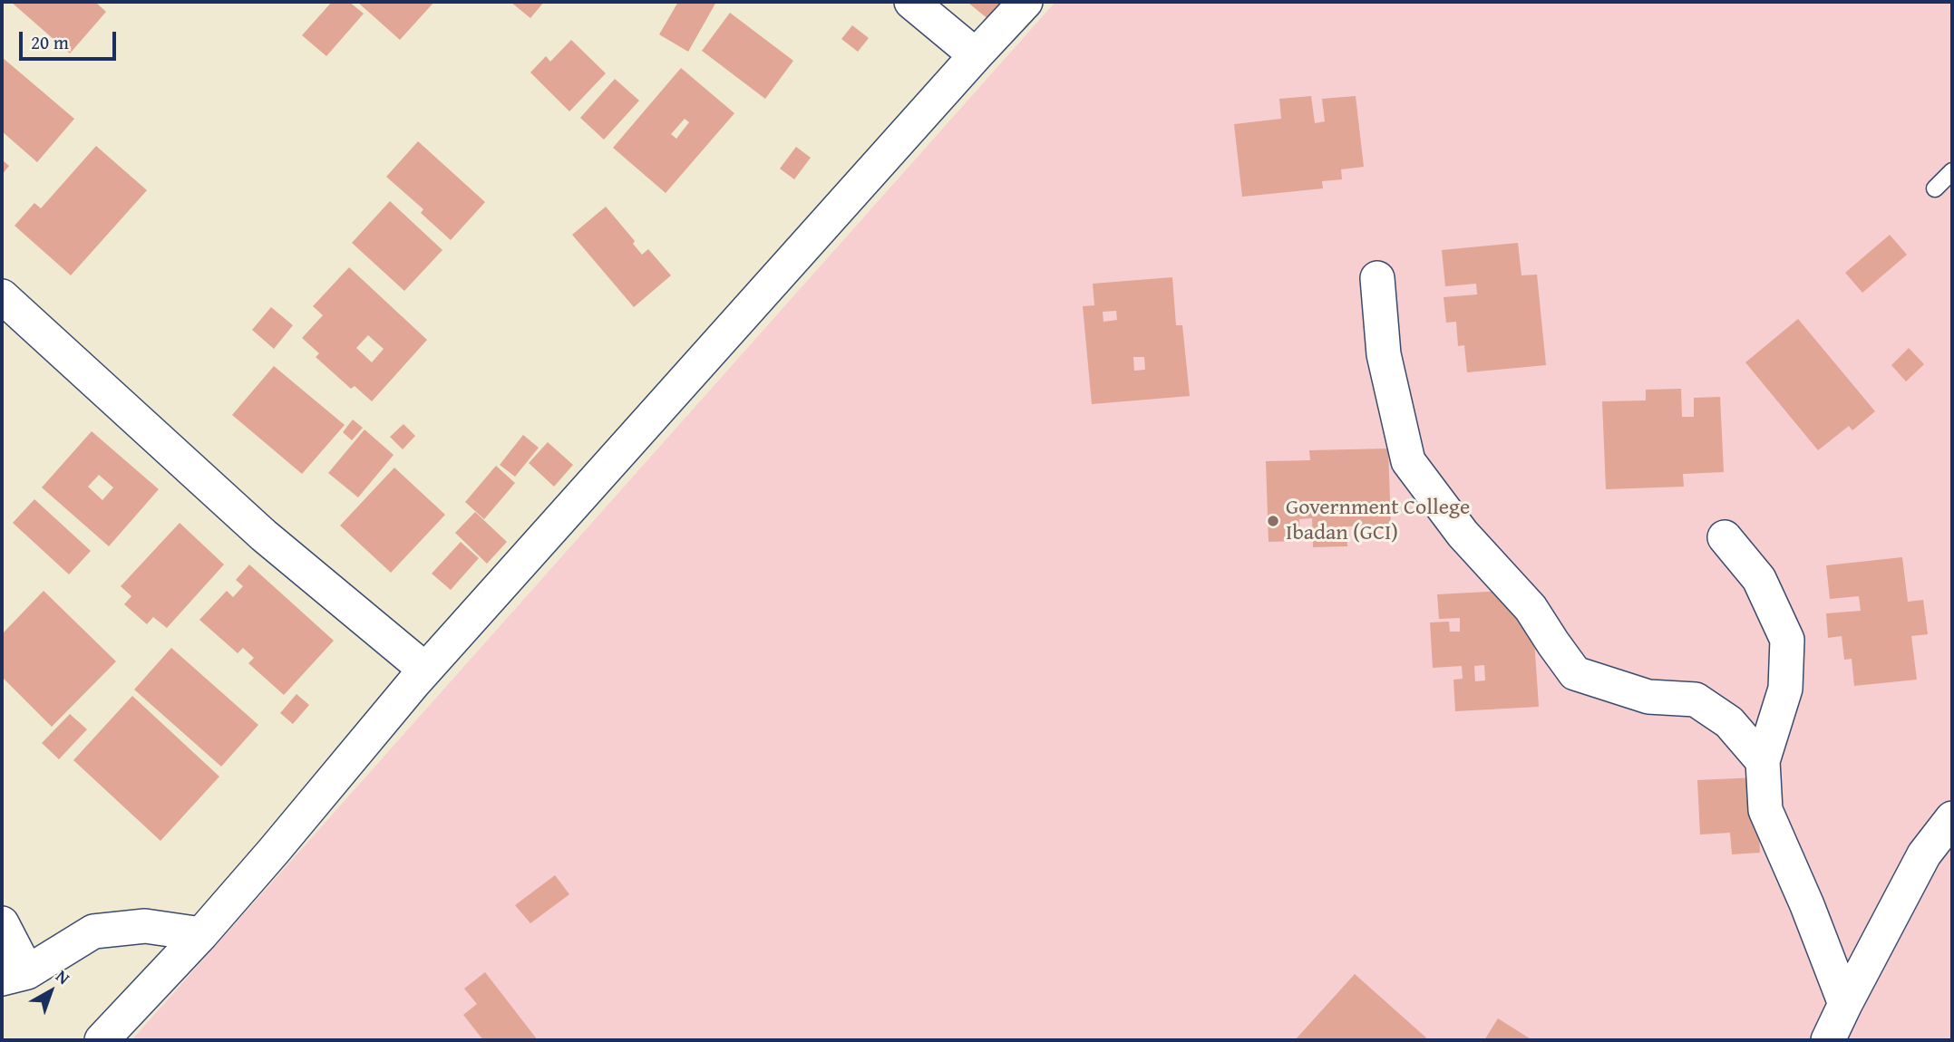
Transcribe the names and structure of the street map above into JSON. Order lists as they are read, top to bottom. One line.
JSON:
{"places":["Government College Ibadan (GCI)"],"scale_bar":"20 m","north":"top right"}
